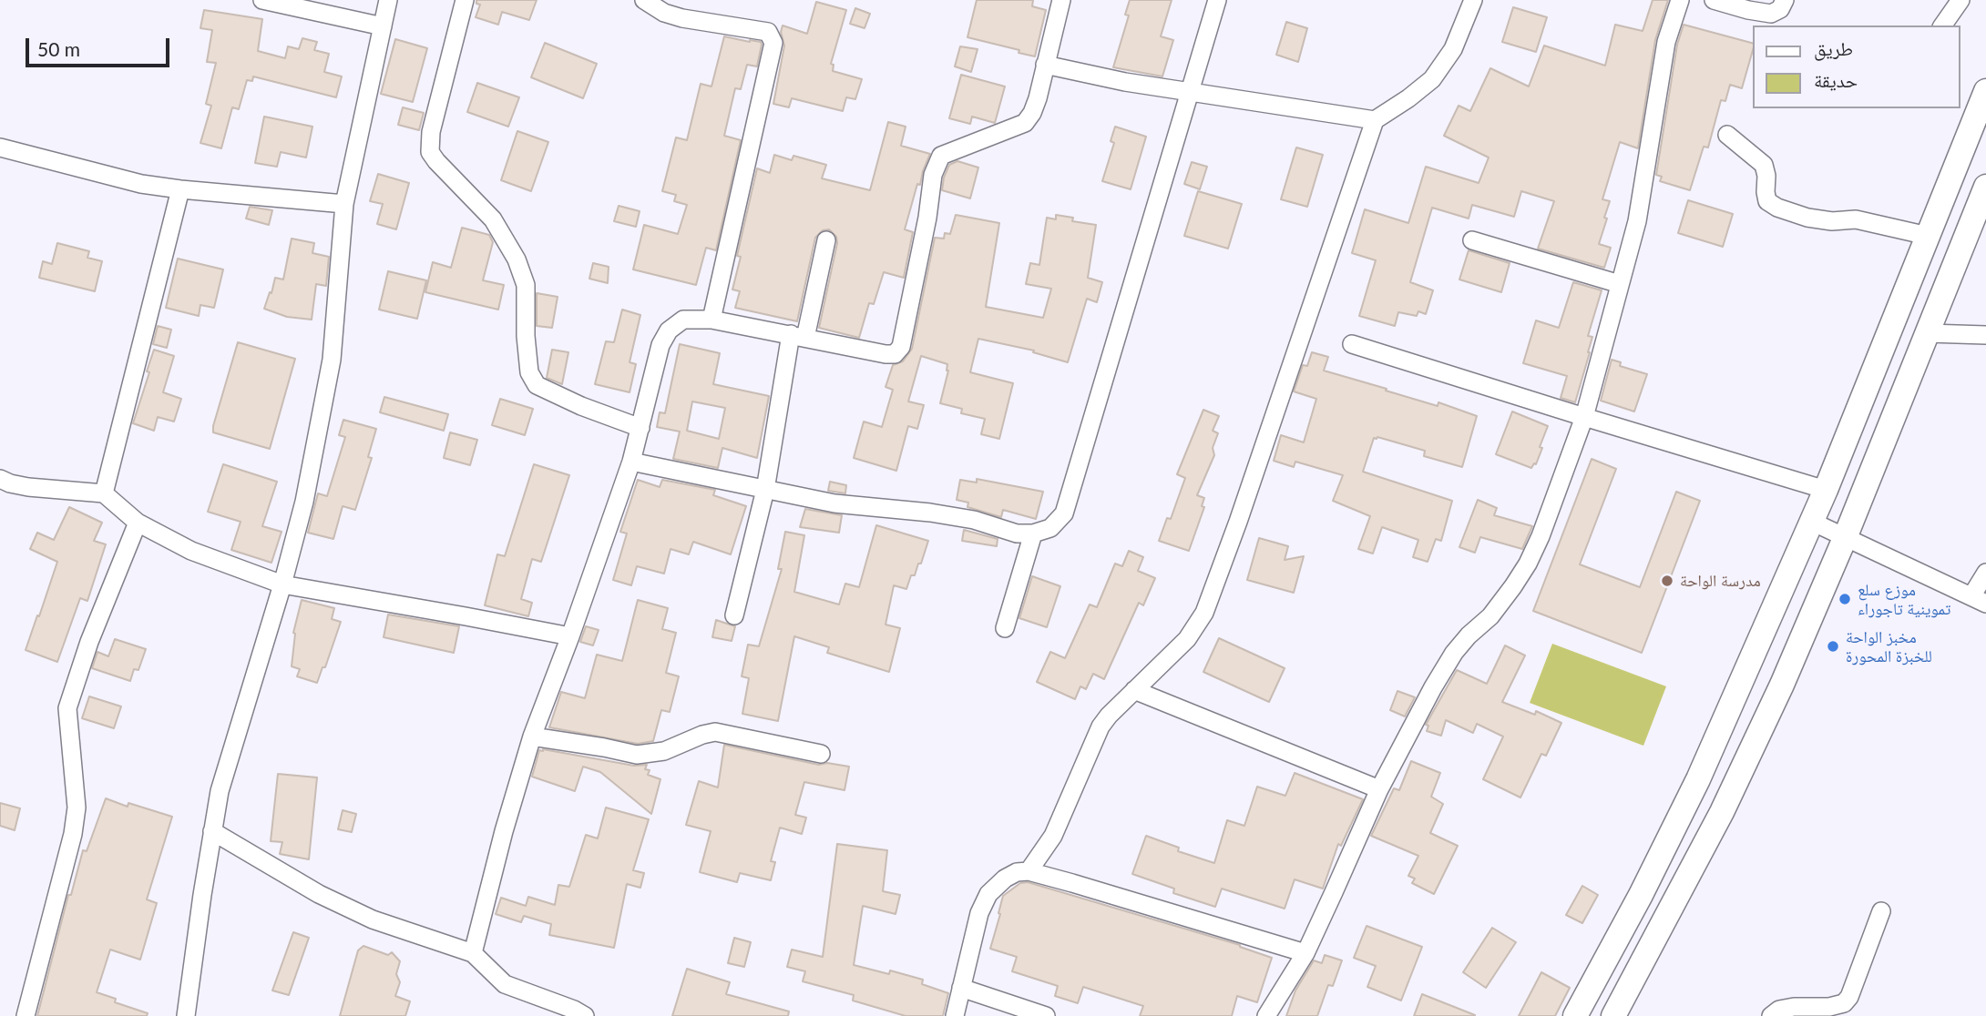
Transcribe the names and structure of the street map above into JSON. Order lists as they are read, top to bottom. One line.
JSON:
{"places":["مدرسة الواحة","موزع سلع تموينية تاجوراء","مخبز الواحة للخبزة المحورة"],"legend":["طريق","حديقة"],"scale_bar":"50 m"}
